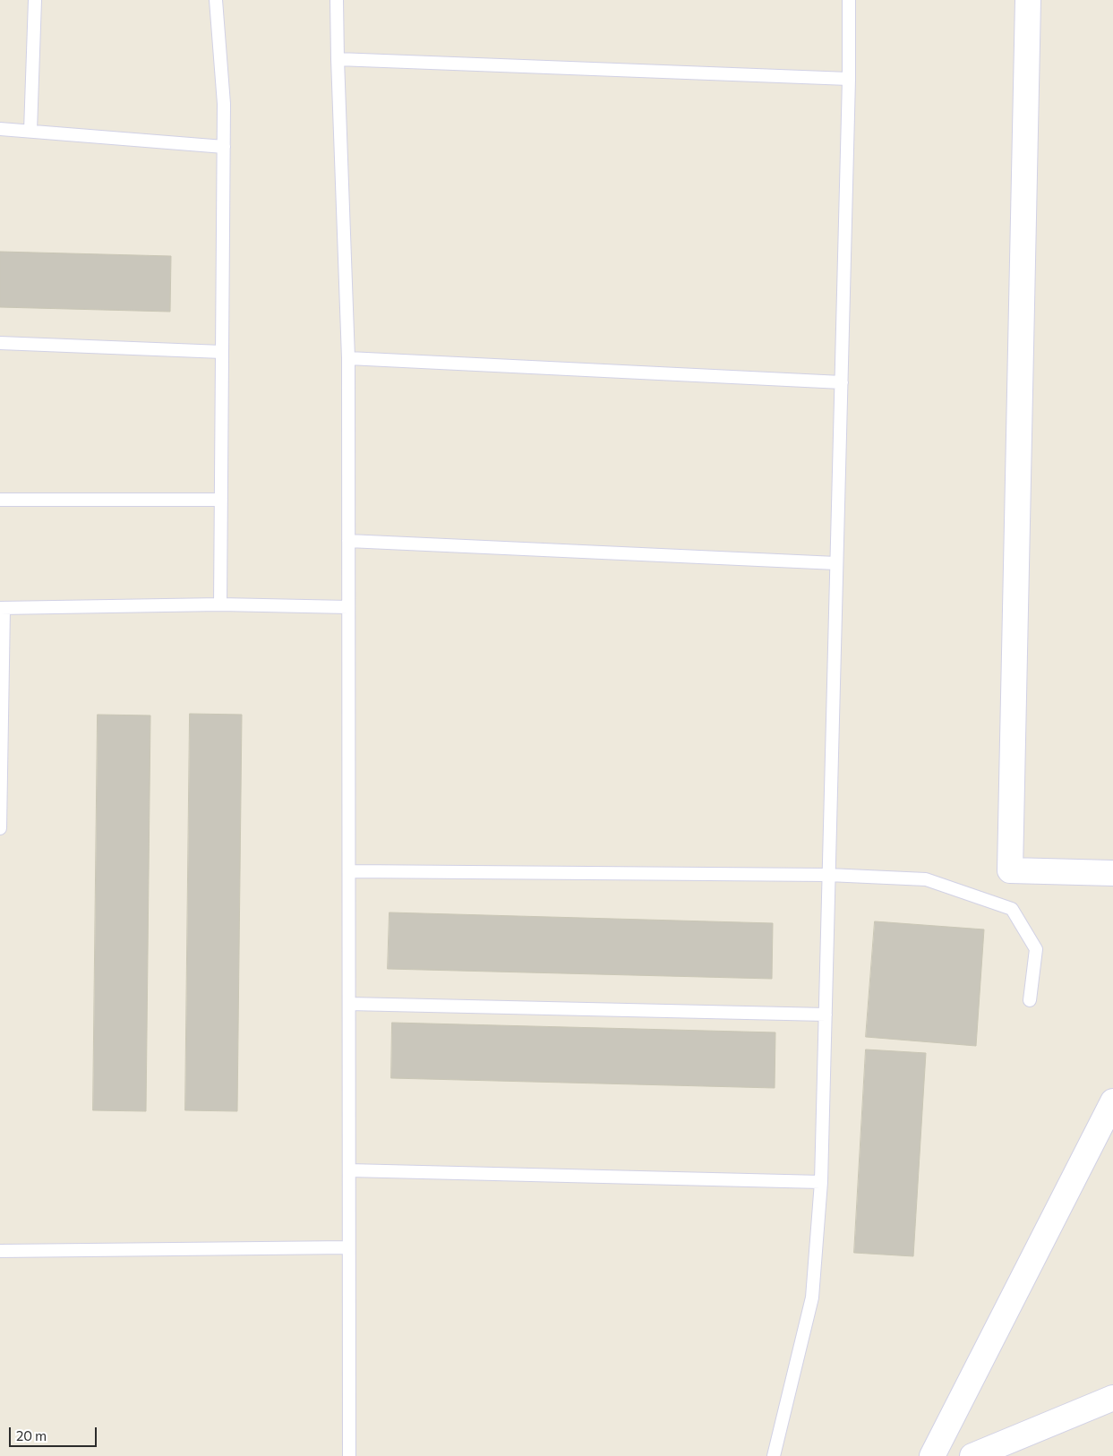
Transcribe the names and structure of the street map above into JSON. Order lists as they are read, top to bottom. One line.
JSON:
{"scale_bar":"20 m"}
